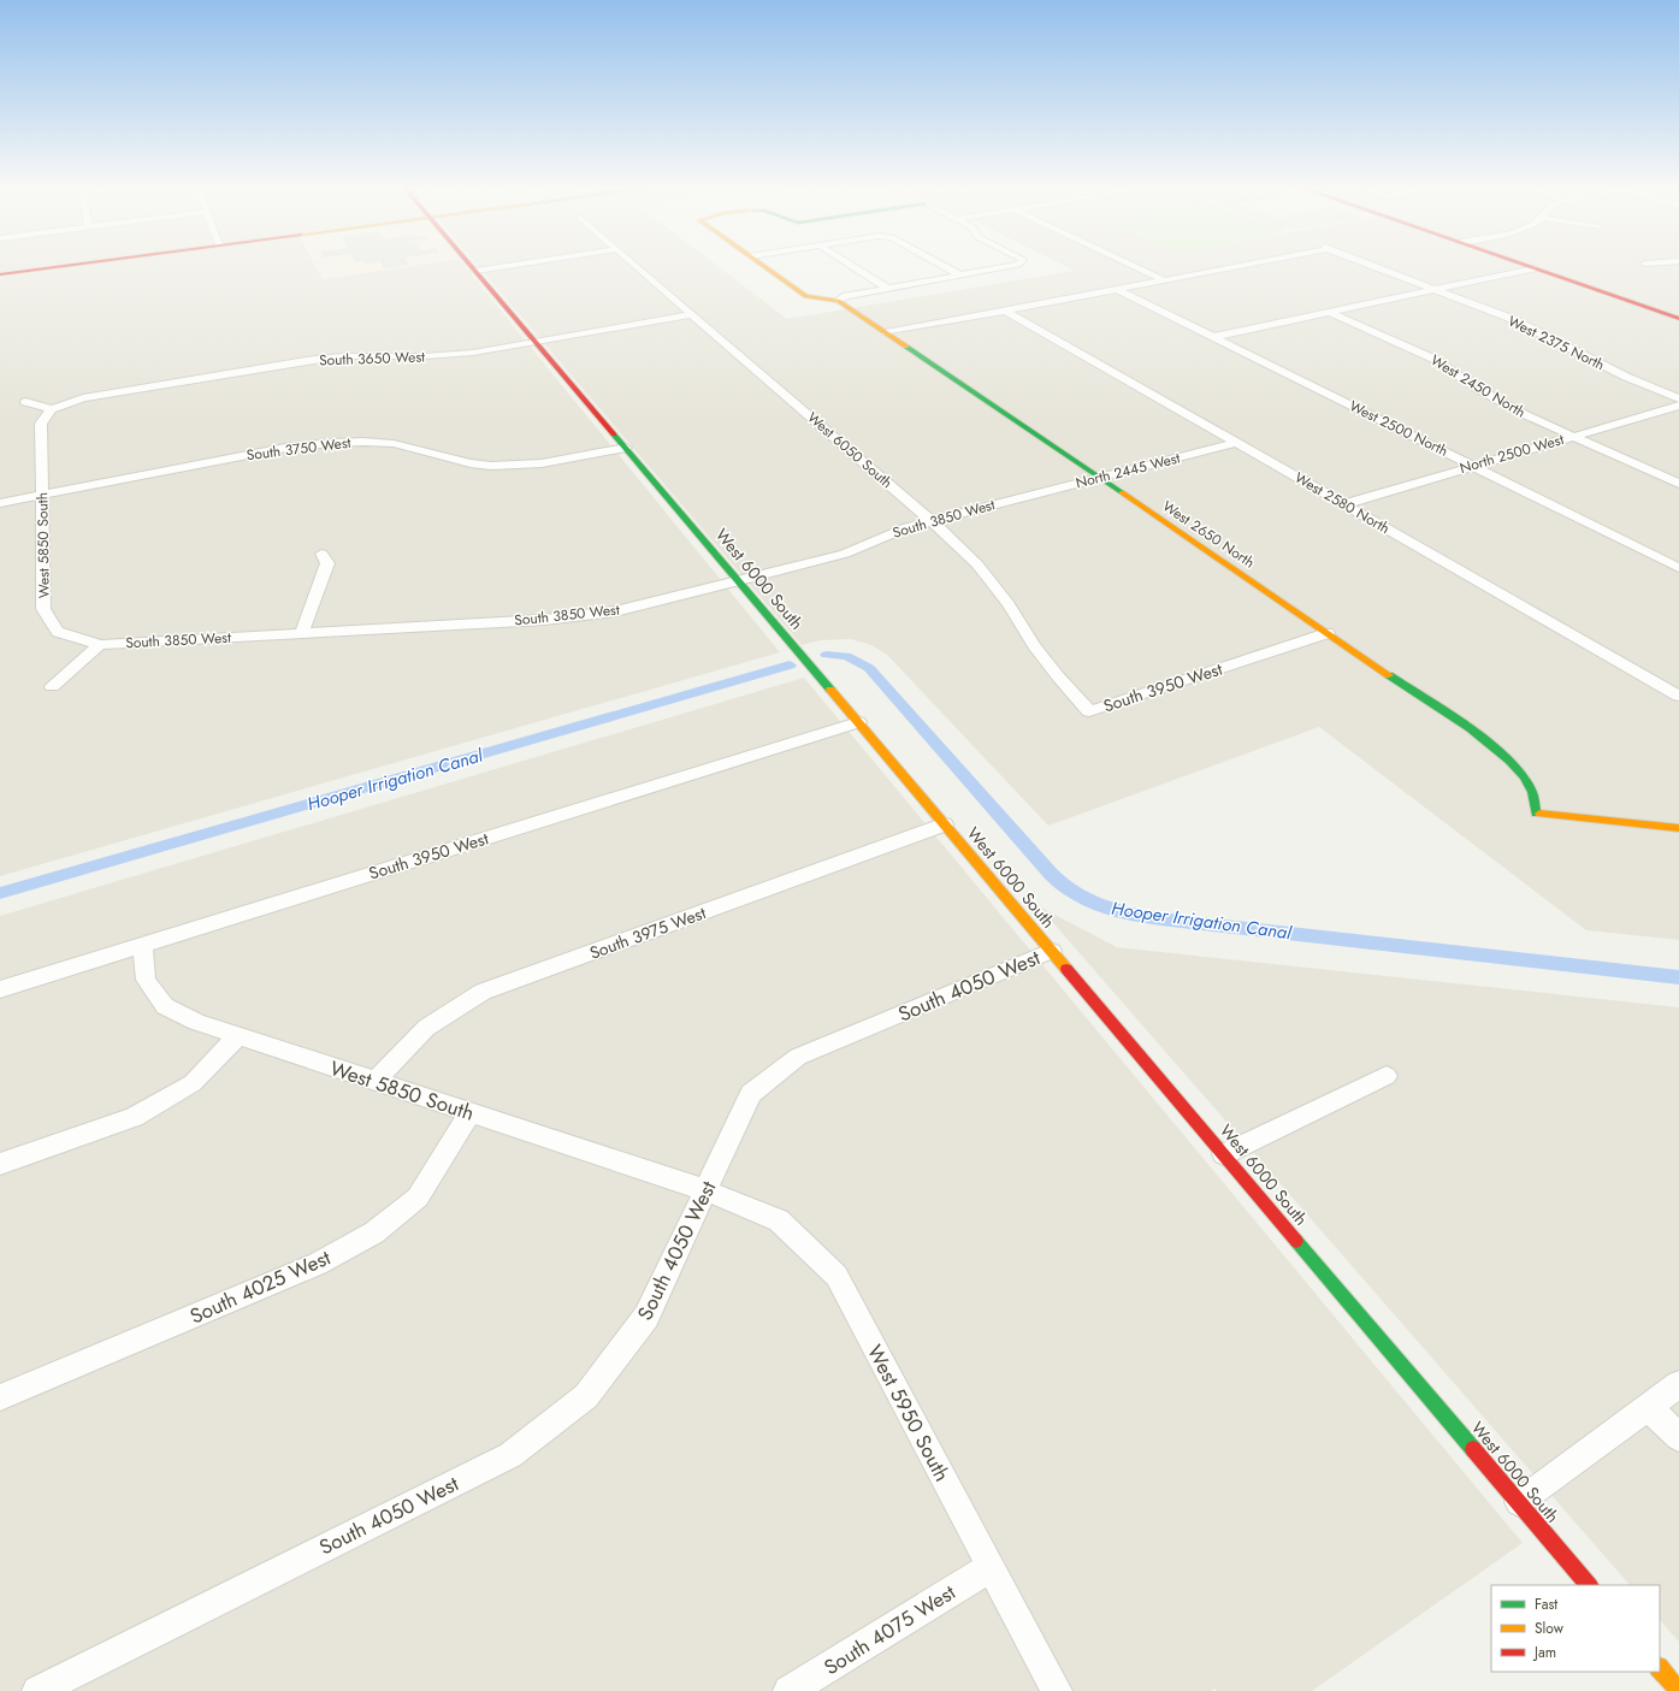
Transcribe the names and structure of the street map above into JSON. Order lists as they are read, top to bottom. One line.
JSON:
{"streets":{"street":["West 2375 North","South 3650 West","West 2450 North","West 2500 North","South 3750 West","West 6050 South","North 2500 West","North 2445 West","West 2580 North","South 3850 West","West 2650 North","West 5850 South","West 6000 South","South 3950 West","South 3975 West","South 4050 West","South 4025 West","West 5950 South","South 4075 West"]},"crossings":[["South 3650 West","West 6050 South"],["South 3650 West","West 5850 South"],["South 3650 West","West 6000 South"],["West 2450 North","North 2500 West"],["West 2500 North","North 2500 West"],["South 3750 West","West 5850 South"],["South 3750 West","West 6000 South"],["West 6050 South","South 3850 West"],["West 6050 South","South 3950 West"],["North 2500 West","West 2580 North"],["North 2445 West","West 2580 North"],["North 2445 West","South 3850 West"],["North 2445 West","West 2650 North"],["South 3850 West","West 5850 South"],["South 3850 West","West 6000 South"],["West 2650 North","South 3950 West"],["West 5850 South","South 3950 West"],["West 5850 South","South 3975 West"],["West 5850 South","South 4050 West"],["West 5850 South","South 4025 West"],["West 5850 South","West 5950 South"],["West 6000 South","South 3950 West"],["West 6000 South","South 3975 West"],["West 6000 South","South 4050 West"],["South 4050 West","West 5950 South"],["West 5950 South","South 4075 West"]],"water":["Hooper Irrigation Canal"],"legend":["Fast","Slow","Jam"]}
